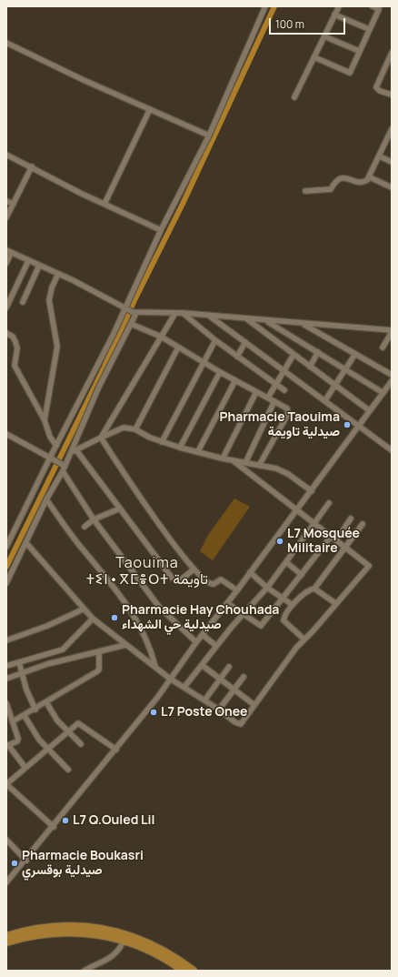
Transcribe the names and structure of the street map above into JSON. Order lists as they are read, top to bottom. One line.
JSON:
{"districts":["Taouima ⵜⵉⵏ•ⴳⵎⴻⵔⵜ تاويمة"],"places":["Pharmacie Taouima صيدلية تاويمة","L7 Mosquée Militaire","Pharmacie Hay Chouhada صيدلية حي الشهداء","L7 Poste Onee","L7 Q.Ouled Lil","Pharmacie Boukasri صيدلية بوقسري"],"scale_bar":"100 m"}
